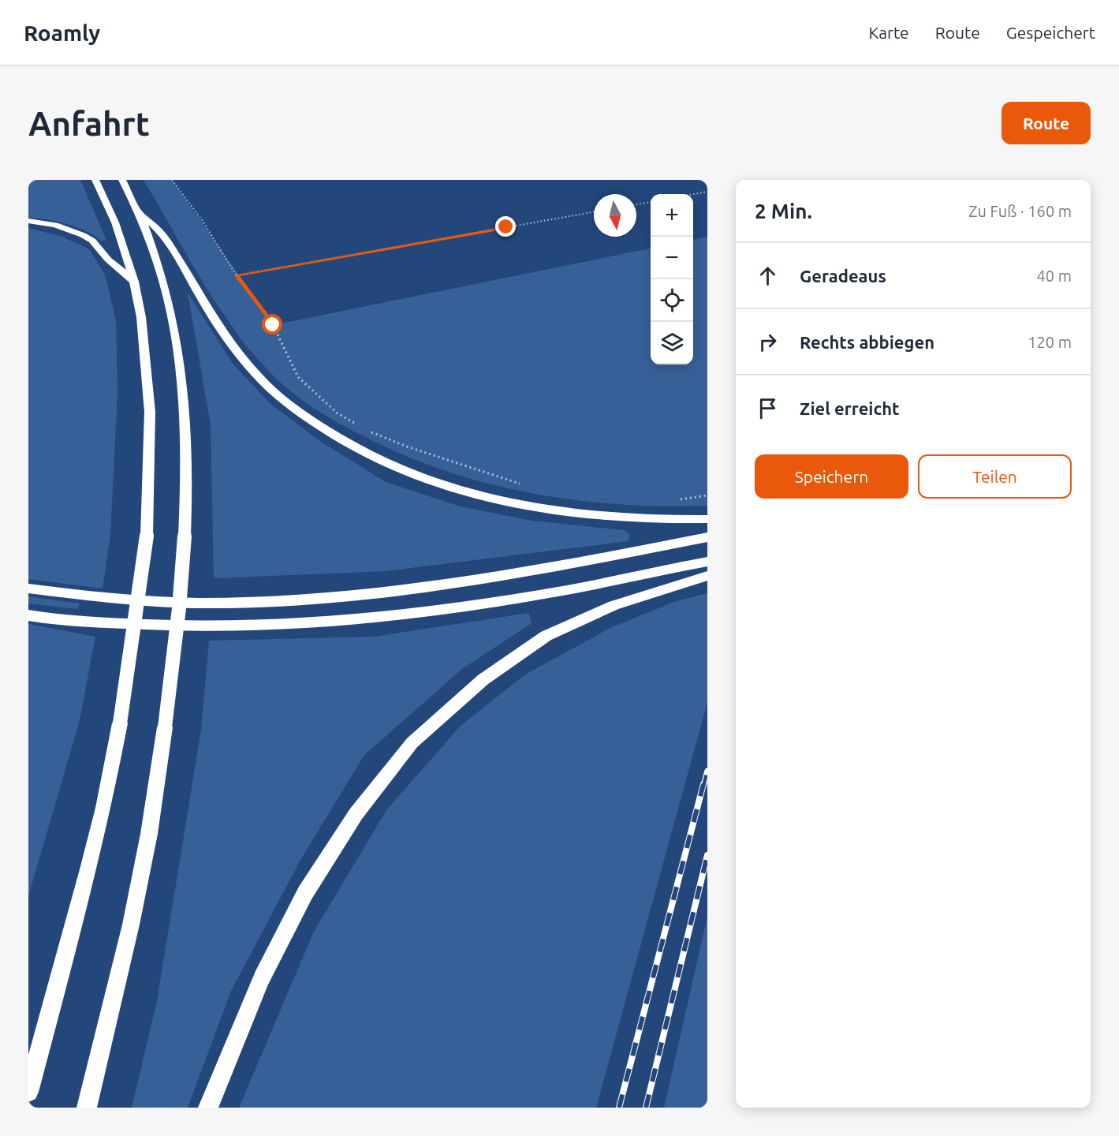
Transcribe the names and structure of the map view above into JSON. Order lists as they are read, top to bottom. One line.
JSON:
{"north":"bottom","page":{"header":"Roamly","nav":["Karte","Route","Gespeichert"],"buttons":["Route",["Speichern","Teilen"]],"title":"Anfahrt","heading":["2 Min.","Zu Fuß · 160 m"],"map_buttons":["+","−"],"list":[["Geradeaus","40 m"],["Rechts abbiegen","120 m"],"Ziel erreicht"]}}
